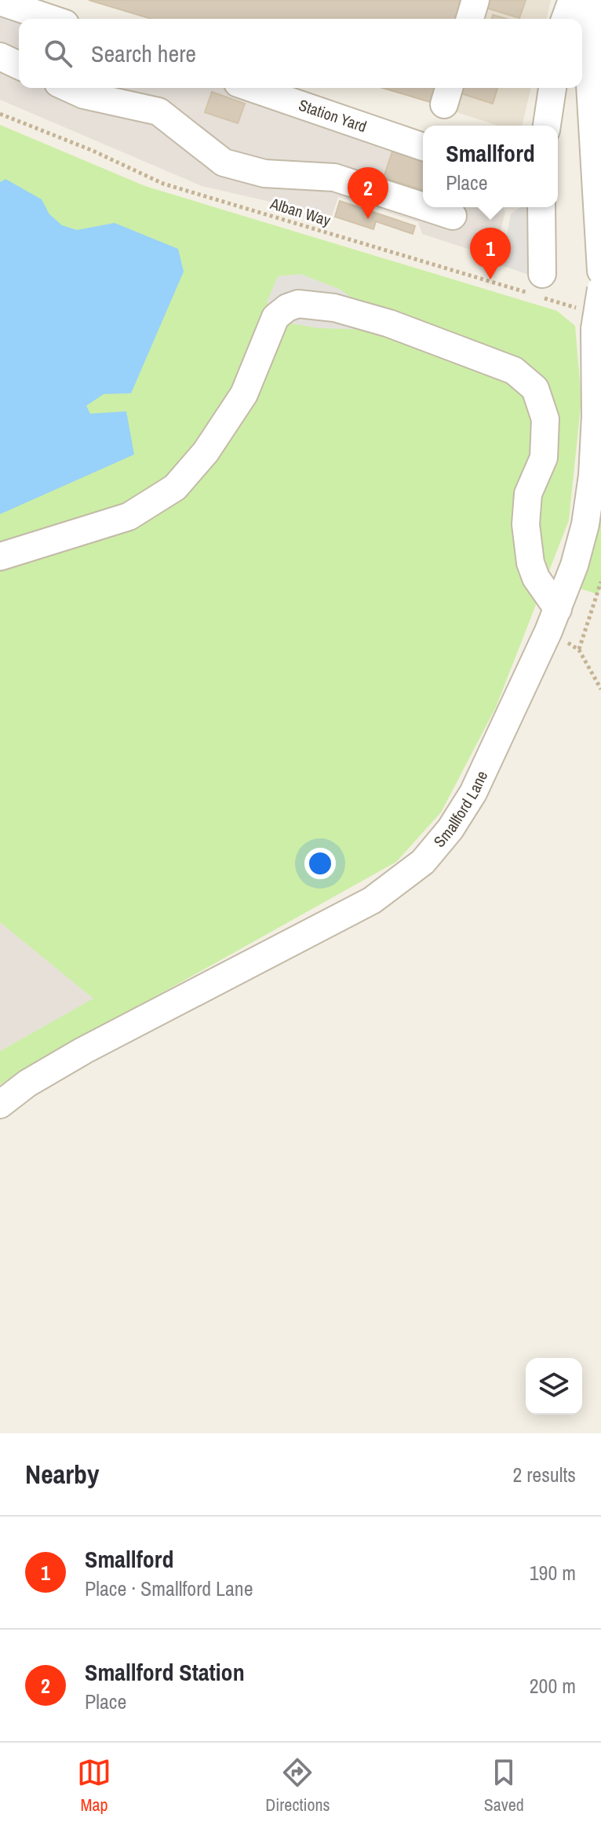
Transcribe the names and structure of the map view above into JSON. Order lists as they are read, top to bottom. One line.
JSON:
{"streets":{"street":["Station Yard","Smallford Lane"],"path":["Alban Way"]},"page":{"search":"Search here","popup":["Smallford","Place"],"pins":["2","1"],"heading":["Nearby","2 results"],"list":[{"mark":"1","name":"Smallford","note":"Place · Smallford Lane","value":"190 m"},{"mark":"2","name":"Smallford Station","note":"Place","value":"200 m"}],"nav":["Map","Directions","Saved"]}}
